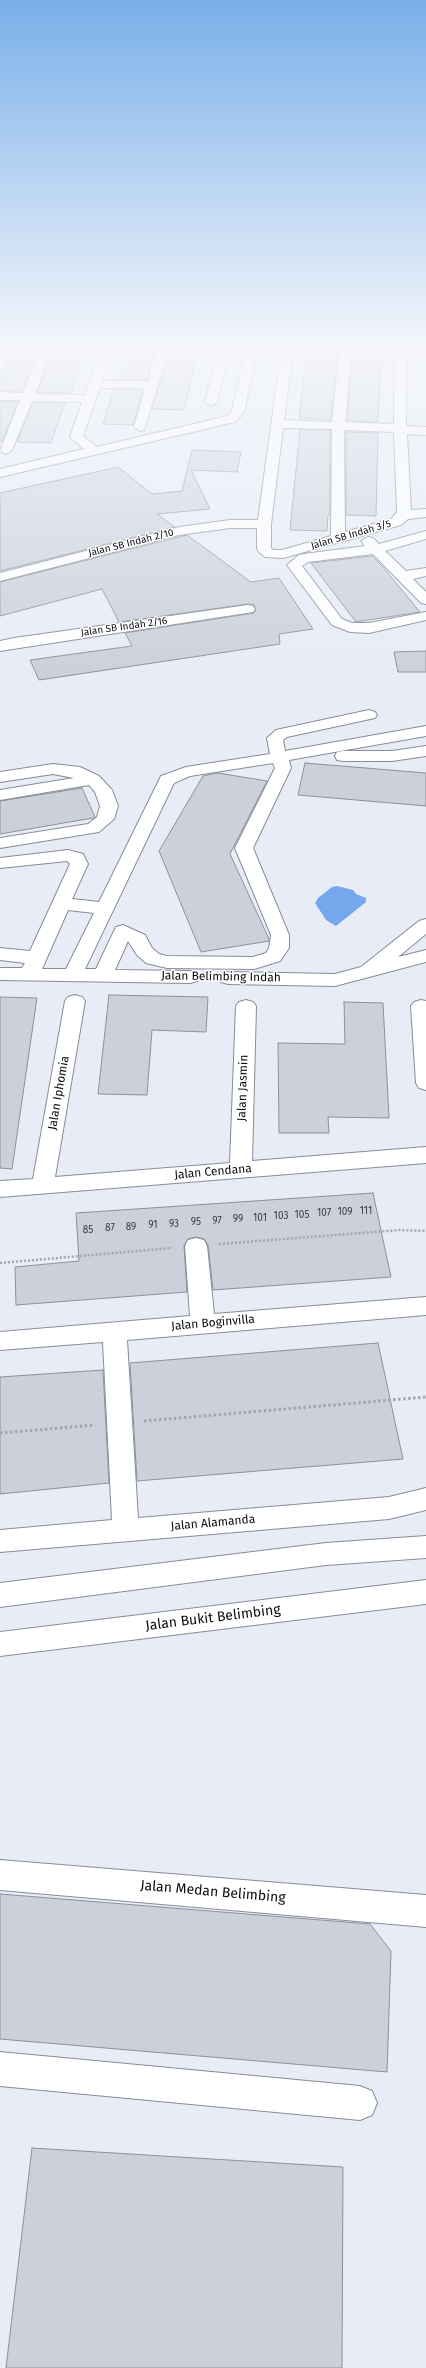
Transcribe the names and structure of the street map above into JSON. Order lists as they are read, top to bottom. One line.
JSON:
{"streets":{"street":["Jalan SB Indah 3/5","Jalan SB Indah 2/10","Jalan SB Indah 2/16","Jalan Belimbing Indah","Jalan Jasmin","Jalan Iphomia","Jalan Cendana","Jalan Boginvilla","Jalan Alamanda","Jalan Bukit Belimbing","Jalan Medan Belimbing"]},"crossings":[["Jalan SB Indah 3/5","Jalan SB Indah 2/10"],["Jalan Jasmin","Jalan Cendana"],["Jalan Iphomia","Jalan Cendana"]],"house_numbers":["111","109","107","105","103","101","99","97","95","93","91","89","87","85"]}
